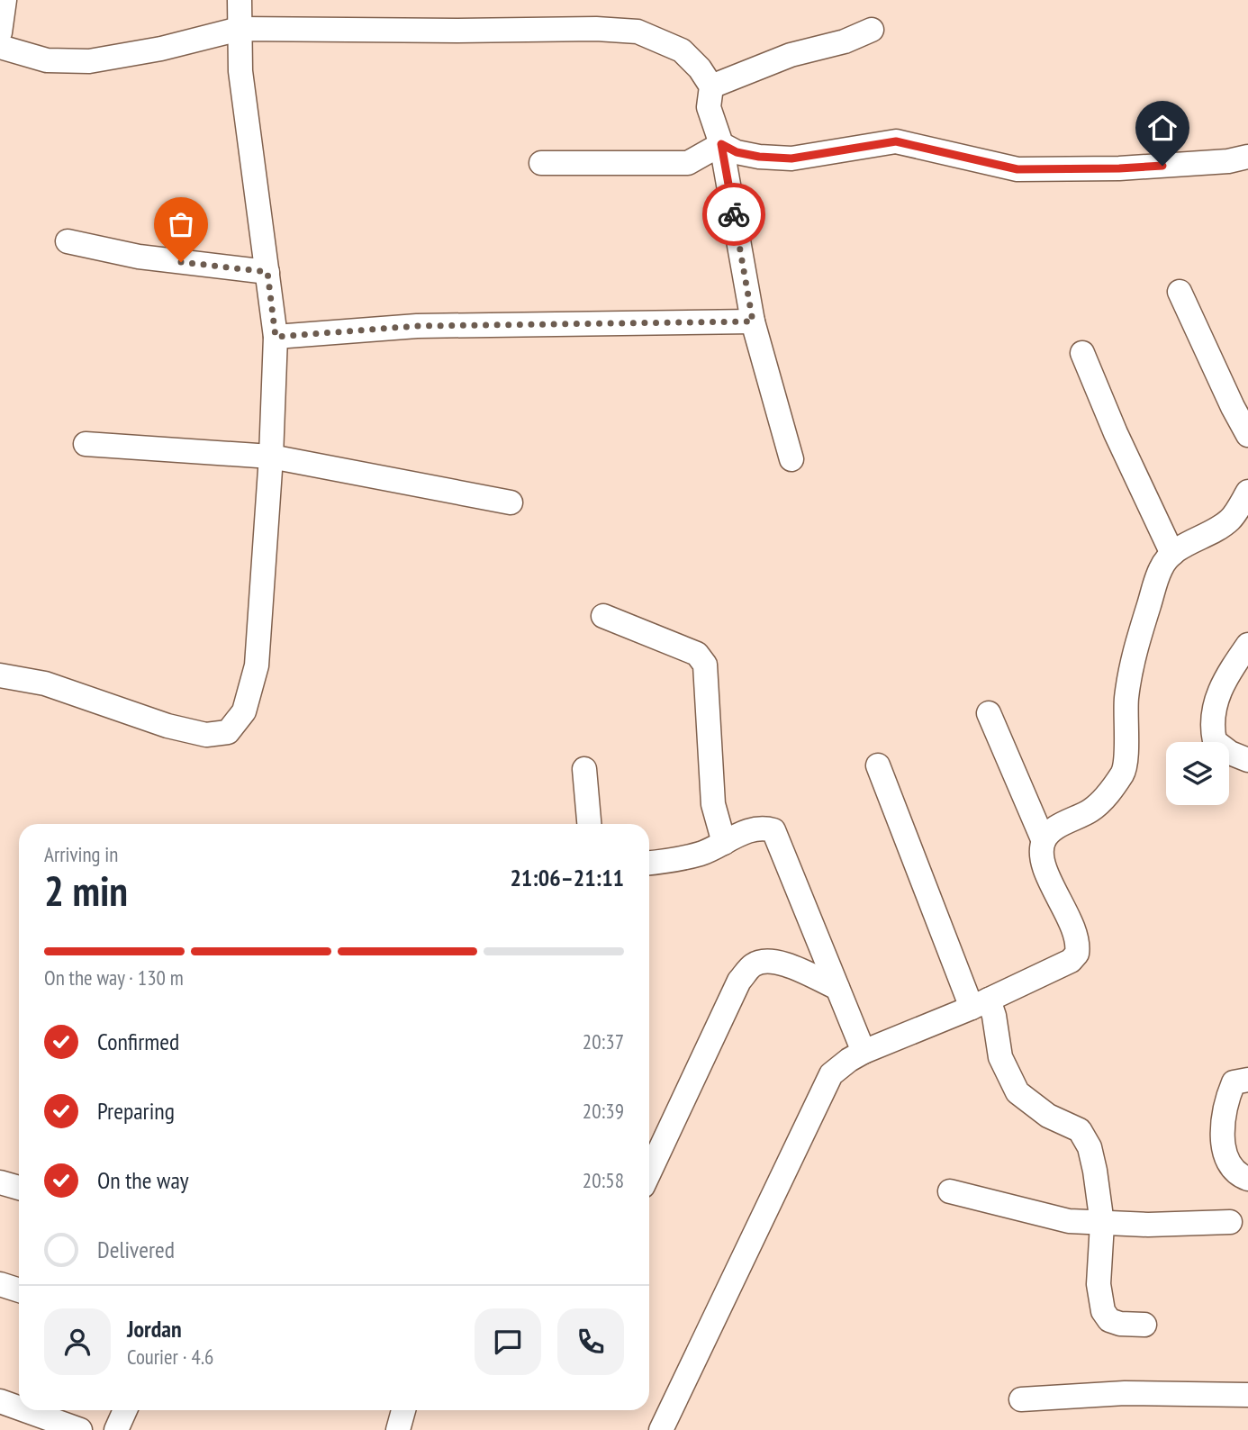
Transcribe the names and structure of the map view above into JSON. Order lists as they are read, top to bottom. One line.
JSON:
{"page":{"heading":["2 min","Arriving in","21:06–21:11"],"panel":["Jordan","Courier · 4.6"],"bar":"On the way · 130 m","list":[["Confirmed","20:37"],["Preparing","20:39"],["On the way","20:58"],"Delivered"]}}
